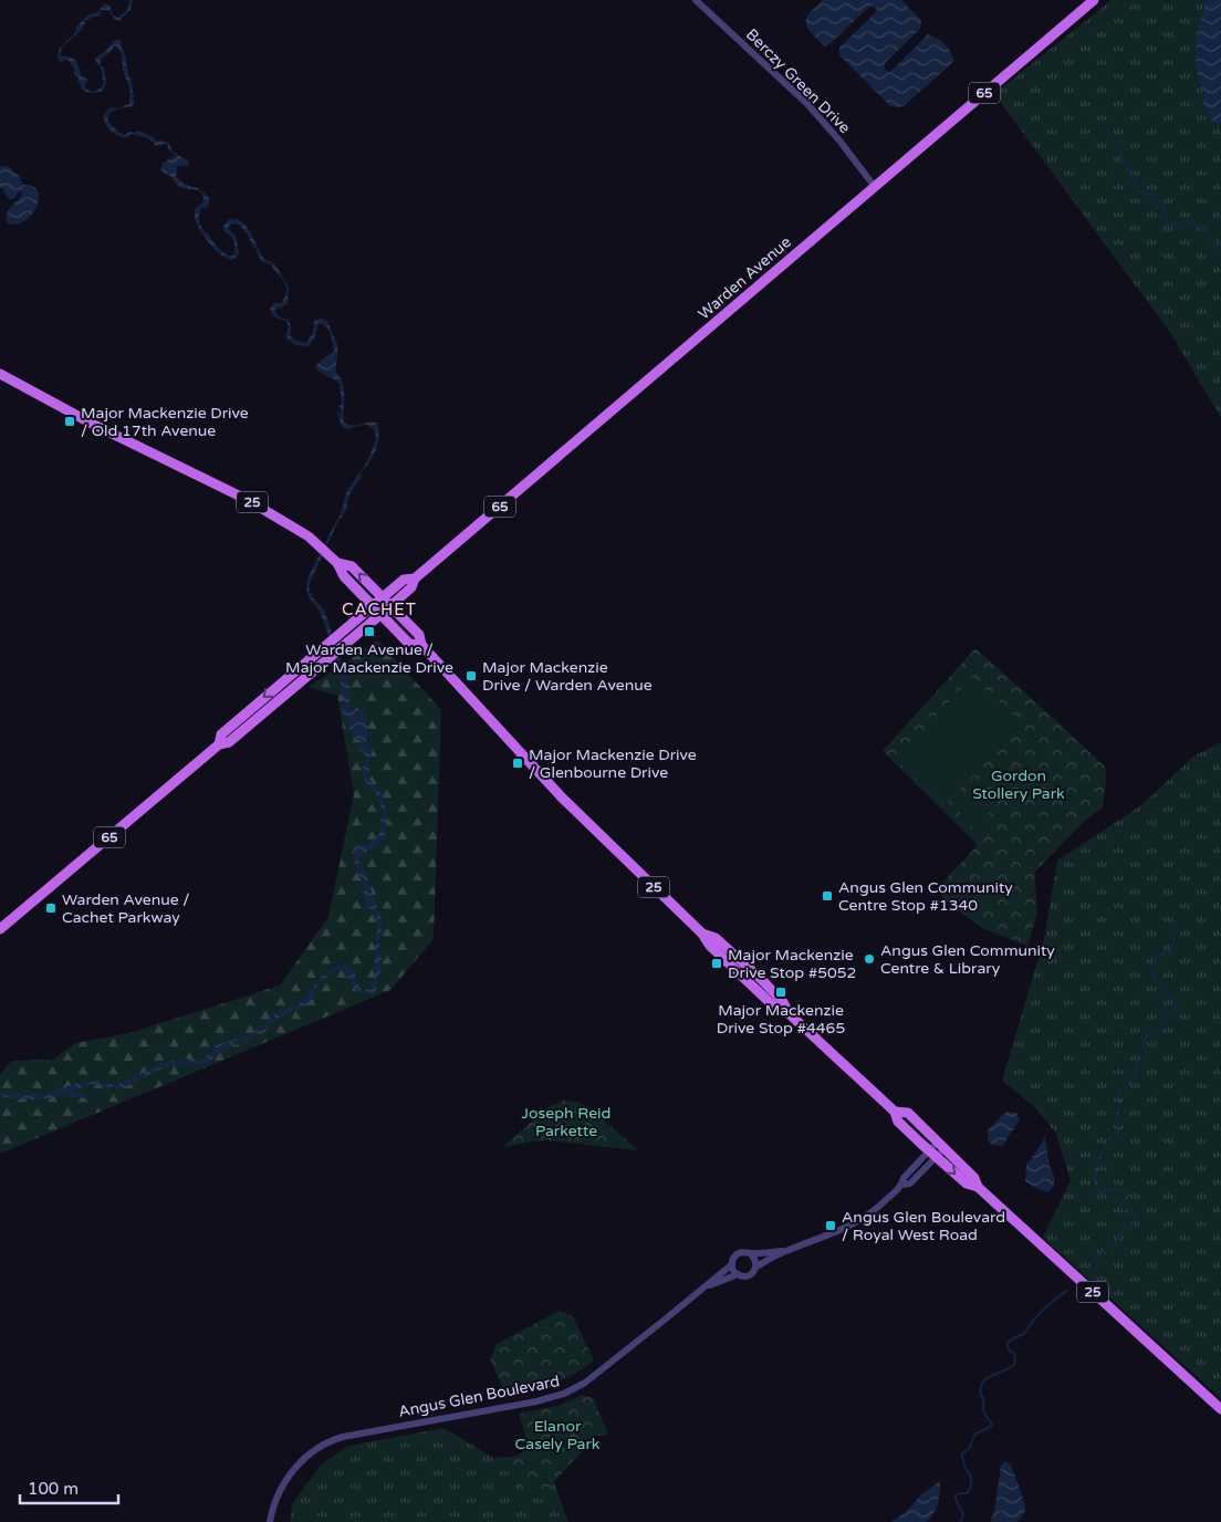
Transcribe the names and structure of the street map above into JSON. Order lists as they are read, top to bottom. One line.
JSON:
{"streets":{"main road":["65","Warden Avenue","25"],"street":["Berczy Green Drive","Angus Glen Boulevard"]},"crossings":[["Berczy Green Drive","Warden Avenue"],["Warden Avenue","25"]],"districts":["CACHET"],"parks":["Gordon Stollery Park","Joseph Reid Parkette","Elanor Casely Park"],"places":{"transit":["Major Mackenzie Drive / Old 17th Avenue","Warden Avenue / Major Mackenzie Drive","Major Mackenzie Drive / Warden Avenue","Major Mackenzie Drive / Glenbourne Drive","Angus Glen Community Centre Stop #1340","Warden Avenue / Cachet Parkway","Major Mackenzie Drive Stop #5052","Major Mackenzie Drive Stop #4465","Angus Glen Boulevard / Royal West Road"],"other":["Angus Glen Community Centre & Library"]},"scale_bar":"100 m"}
